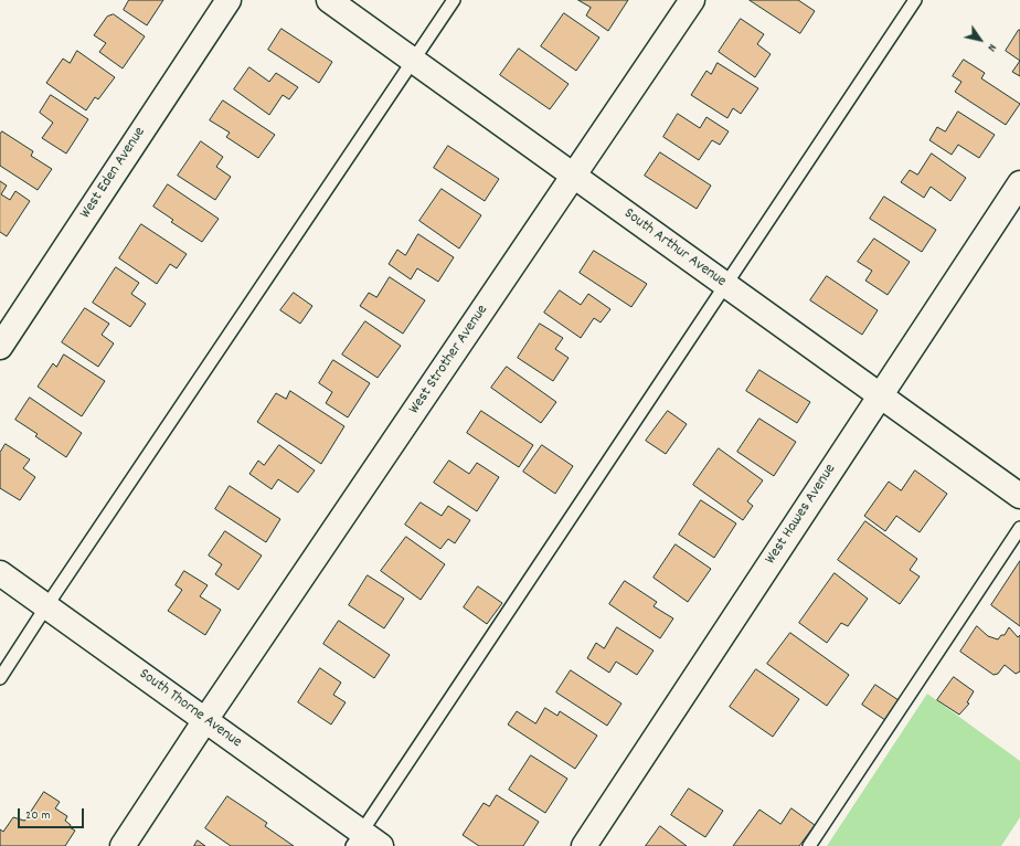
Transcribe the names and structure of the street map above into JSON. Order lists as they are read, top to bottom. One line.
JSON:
{"streets":{"street":["West Eden Avenue","South Arthur Avenue","West Strother Avenue","West Hawes Avenue","South Thorne Avenue"]},"crossings":[["South Arthur Avenue","West Strother Avenue"],["South Arthur Avenue","West Hawes Avenue"],["West Strother Avenue","South Thorne Avenue"]],"scale_bar":"20 m","north":"bottom right"}
